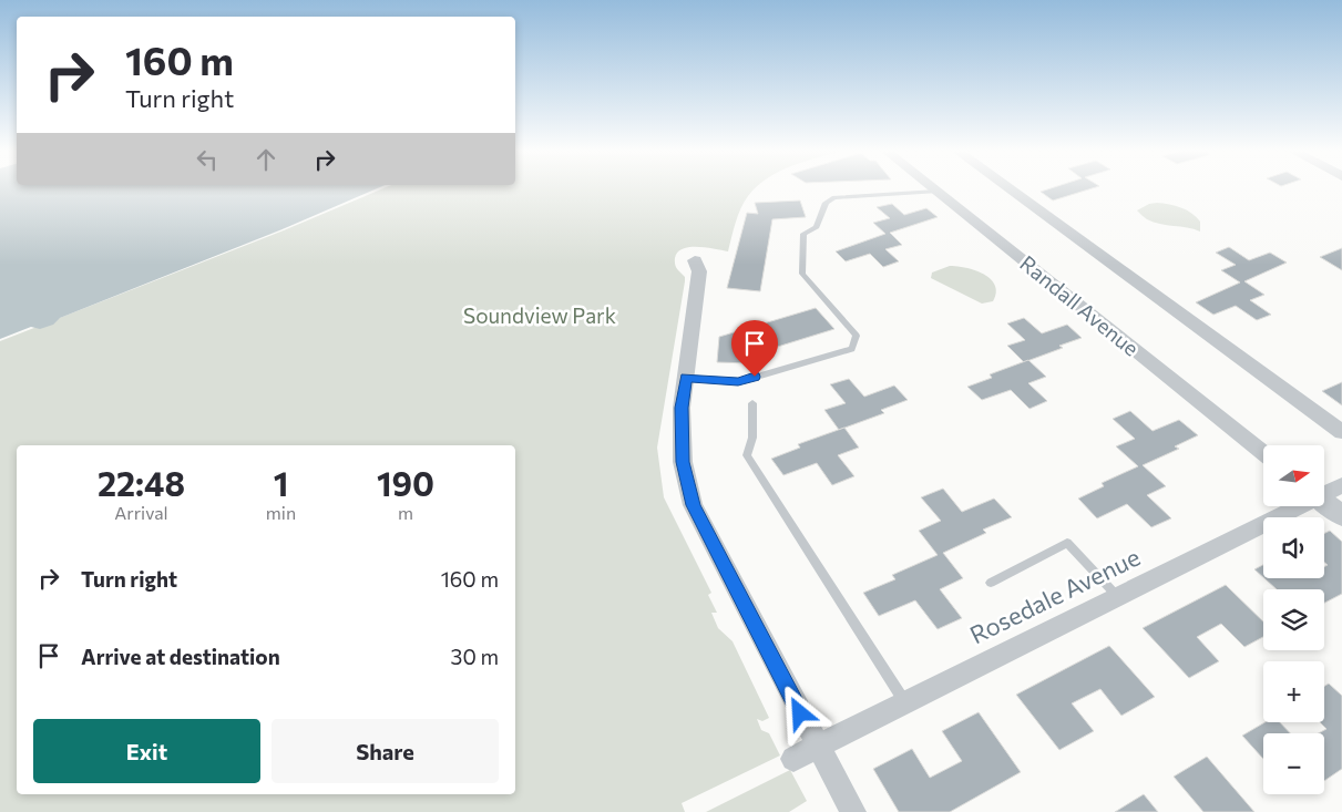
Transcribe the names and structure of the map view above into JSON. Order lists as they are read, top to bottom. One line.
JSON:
{"streets":{"street":["Randall Avenue","Rosedale Avenue"]},"parks":["Soundview Park"],"north":"right","page":{"turn":["160 m","Turn right"],"map_buttons":["+","−"],"eta":["22:48","Arrival","1","min","190","m"],"list":[{"name":"Turn right","value":"160 m"},{"name":"Arrive at destination","value":"30 m"}],"buttons":["Exit","Share"]}}
